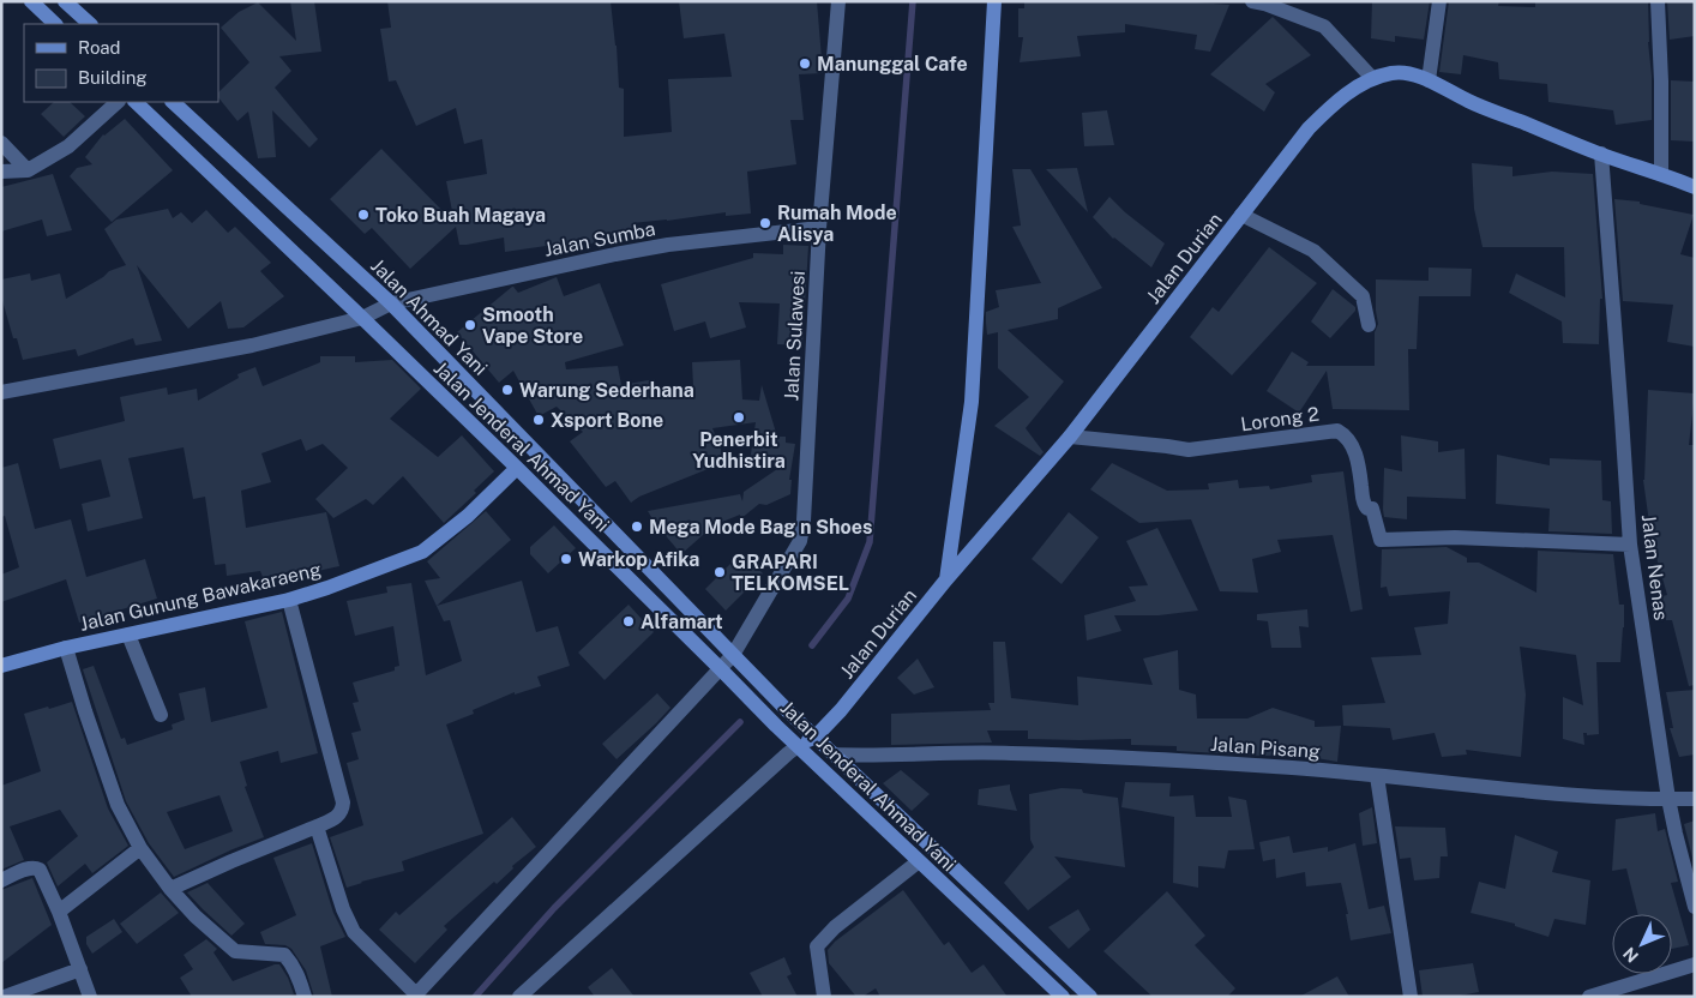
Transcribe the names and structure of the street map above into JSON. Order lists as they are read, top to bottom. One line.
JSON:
{"streets":{"main road":["Jalan Durian","Jalan Ahmad Yani","Jalan Jenderal Ahmad Yani","Jalan Gunung Bawakaraeng"],"street":["Jalan Sumba","Jalan Sulawesi","Lorong 2","Jalan Nenas","Jalan Pisang"]},"crossings":[["Jalan Sumba","Jalan Ahmad Yani"],["Jalan Sumba","Jalan Sulawesi"],["Jalan Sumba","Jalan Jenderal Ahmad Yani"],["Jalan Durian","Jalan Ahmad Yani"],["Jalan Durian","Lorong 2"],["Jalan Durian","Jalan Jenderal Ahmad Yani"],["Jalan Durian","Jalan Nenas"],["Jalan Ahmad Yani","Jalan Sulawesi"],["Jalan Ahmad Yani","Jalan Pisang"],["Jalan Sulawesi","Jalan Jenderal Ahmad Yani"],["Lorong 2","Jalan Nenas"],["Jalan Jenderal Ahmad Yani","Jalan Gunung Bawakaraeng"],["Jalan Nenas","Jalan Pisang"]],"places":["Manunggal Cafe","Toko Buah Magaya","Rumah Mode Alisya","Smooth Vape Store","Warung Sederhana","Penerbit Yudhistira","Xsport Bone","Mega Mode Bag n Shoes","Warkop Afika","GRAPARI TELKOMSEL","Alfamart"],"legend":["Road","Building"],"north":"bottom left"}
